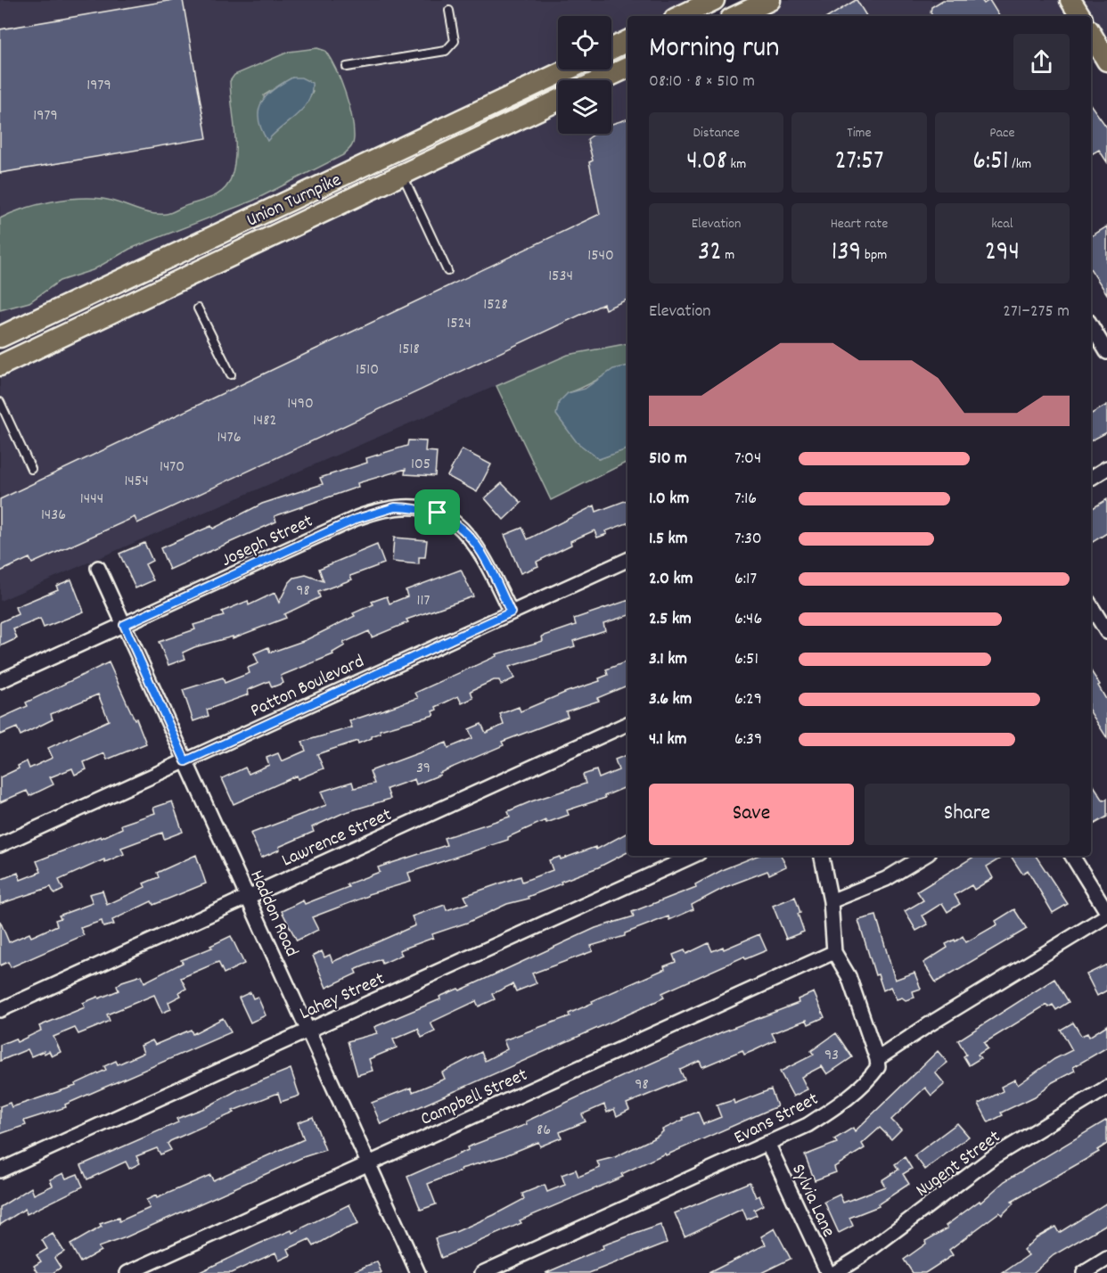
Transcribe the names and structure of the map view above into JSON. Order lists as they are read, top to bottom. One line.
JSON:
{"streets":{"main road":["Union Turnpike"],"street":["Joseph Street","Patton Boulevard","Lawrence Street","Haddon Road","Lahey Street","Campbell Street","Evans Street","Nugent Street","Sylvia Lane"]},"crossings":[["Joseph Street","Patton Boulevard"],["Joseph Street","Haddon Road"],["Patton Boulevard","Haddon Road"],["Lawrence Street","Haddon Road"],["Haddon Road","Lahey Street"],["Haddon Road","Campbell Street"],["Evans Street","Sylvia Lane"]],"house_numbers":["1979","1979","1540","1534","1528","1524","1518","1510","1490","1482","1476","105","1470","1454","1444","1436","98","117","39","93","98","86"],"page":{"heading":["Morning run","08:10 · 8 × 510 m"],"stats":[["Distance","4.08 km"],["Time","27:57"],["Pace","6:51 /km"],["Elevation","32 m"],["Heart rate","139 bpm"],["kcal","294"]],"chart":["Elevation","271–275 m"],"list":[{"name":"510 m","note":"7:04"},{"name":"1.0 km","note":"7:16"},{"name":"1.5 km","note":"7:30"},{"name":"2.0 km","note":"6:17"},{"name":"2.5 km","note":"6:46"},{"name":"3.1 km","note":"6:51"},{"name":"3.6 km","note":"6:29"},{"name":"4.1 km","note":"6:39"}],"buttons":["Save","Share"]}}
